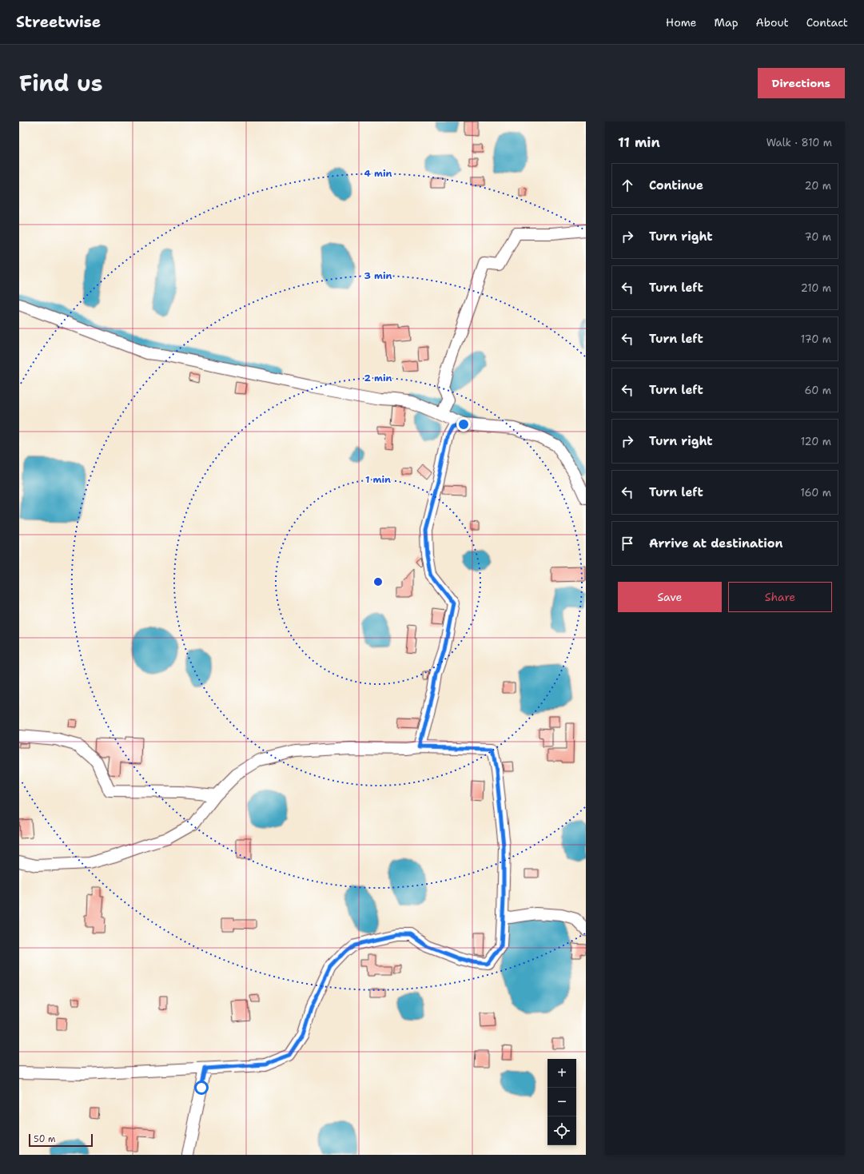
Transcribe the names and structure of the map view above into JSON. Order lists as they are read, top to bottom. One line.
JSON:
{"scale_bar":"50 m","page":{"header":"Streetwise","nav":["Home","Map","About","Contact"],"title":"Find us","buttons":["Directions",["Save","Share"]],"heading":["11 min","Walk · 810 m"],"list":[["Continue","20 m"],["Turn right","70 m"],["Turn left","210 m"],["Turn left","170 m"],["Turn left","60 m"],["Turn right","120 m"],["Turn left","160 m"],"Arrive at destination"],"map_buttons":["+","−"],"scale":"50 m"},"rings":["4 min","3 min","2 min","1 min"]}
